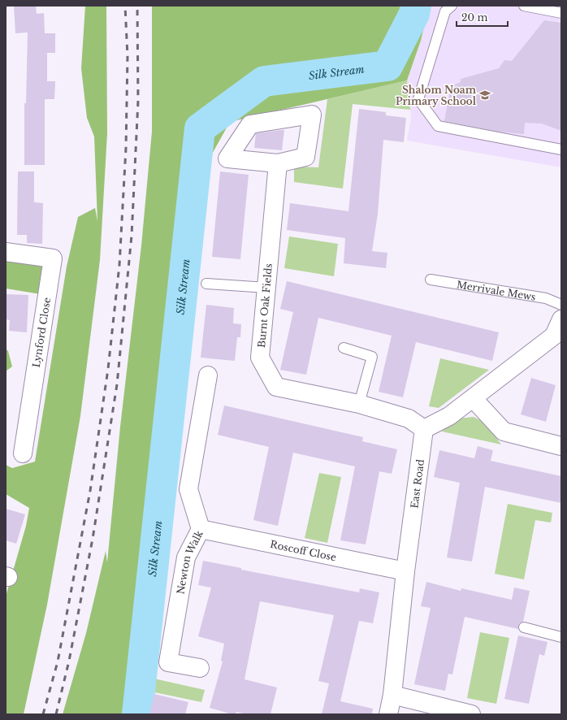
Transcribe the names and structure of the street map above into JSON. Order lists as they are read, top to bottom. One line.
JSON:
{"streets":{"street":["Burnt Oak Fields","Lynford Close","East Road","Roscoff Close","Newton Walk"],"lane":["Merrivale Mews"]},"crossings":[["Burnt Oak Fields","East Road"],["East Road","Roscoff Close"],["Roscoff Close","Newton Walk"]],"water":["Silk Stream"],"places":{"school or university":["Shalom Noam Primary School"]},"scale_bar":"20 m"}
